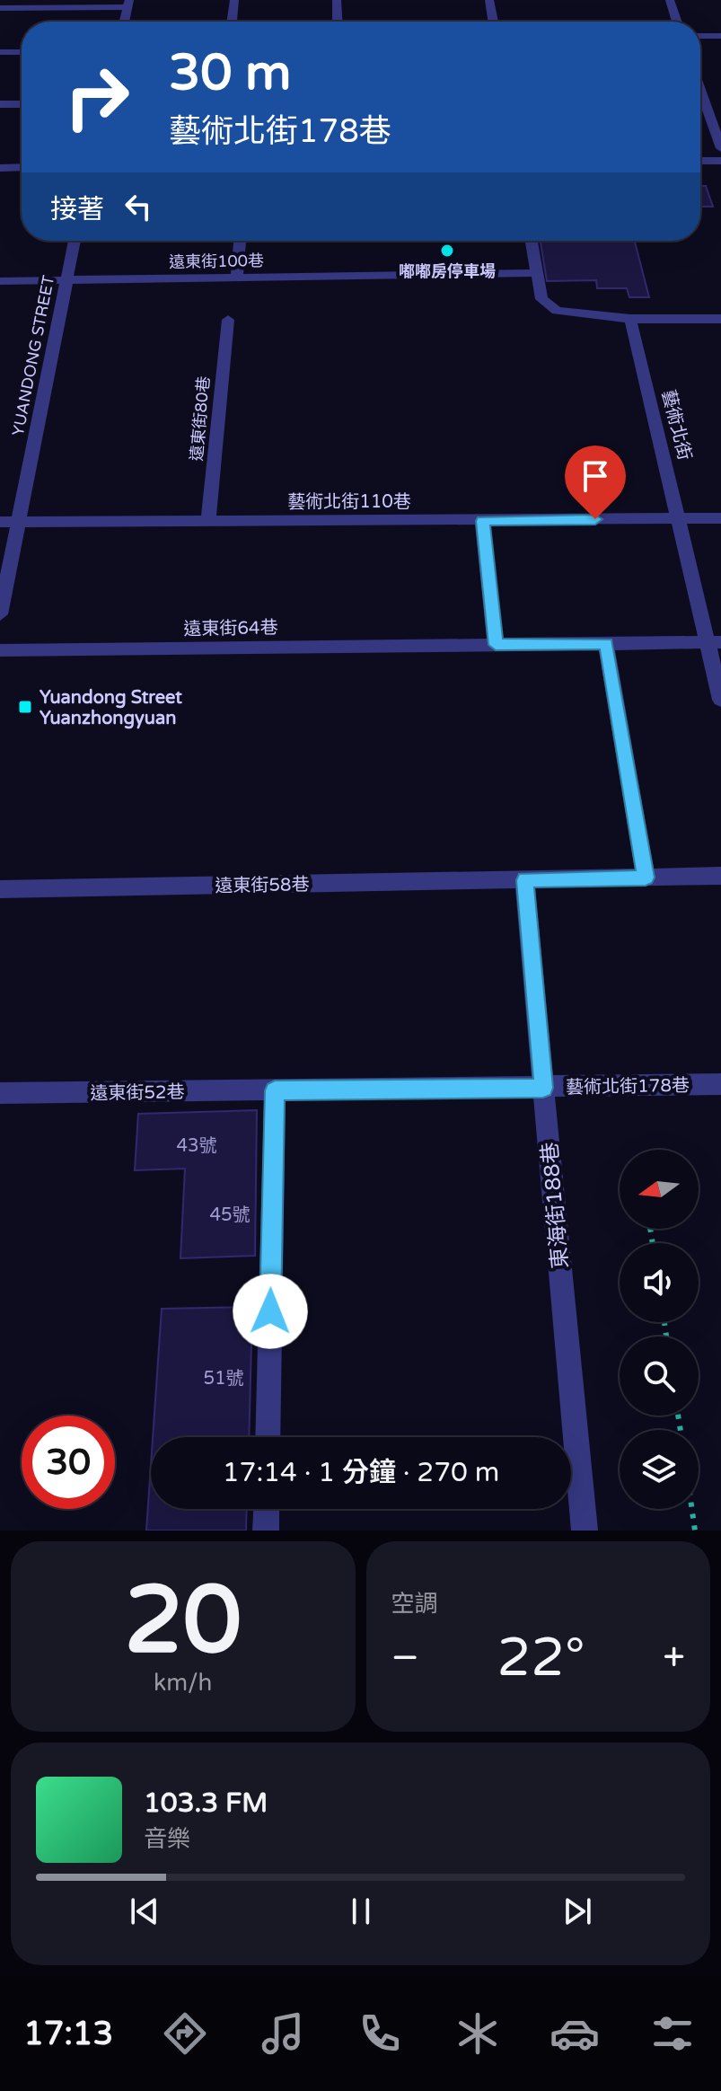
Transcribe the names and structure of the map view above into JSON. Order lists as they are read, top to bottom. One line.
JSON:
{"streets":{"street":["遠東街100巷","YUANDONG STREET","遠東街80巷","藝術北街","藝術北街110巷","遠東街64巷","遠東街58巷","藝術北街178巷","遠東街52巷","東海街188巷"]},"crossings":[["遠東街100巷","YUANDONG STREET"],["YUANDONG STREET","藝術北街110巷"],["遠東街80巷","藝術北街110巷"],["藝術北街","藝術北街110巷"],["藝術北街","遠東街64巷"],["遠東街58巷","東海街188巷"],["藝術北街178巷","遠東街52巷"],["藝術北街178巷","東海街188巷"]],"places":{"other":["嘟嘟房停車場"],"transit":["Yuandong Street Yuanzhongyuan"]},"house_numbers":["43號","45號","51號"],"north":"left","page":{"turn":["30 m","藝術北街178巷"],"then":"接著","limit":"30","trip":"17:14 · 1 分鐘 · 270 m","tile":[["20","km/h"],"空調"],"heat":["−","22°","+"],"song":["103.3 FM","音樂"],"tabs":"17:13"}}
